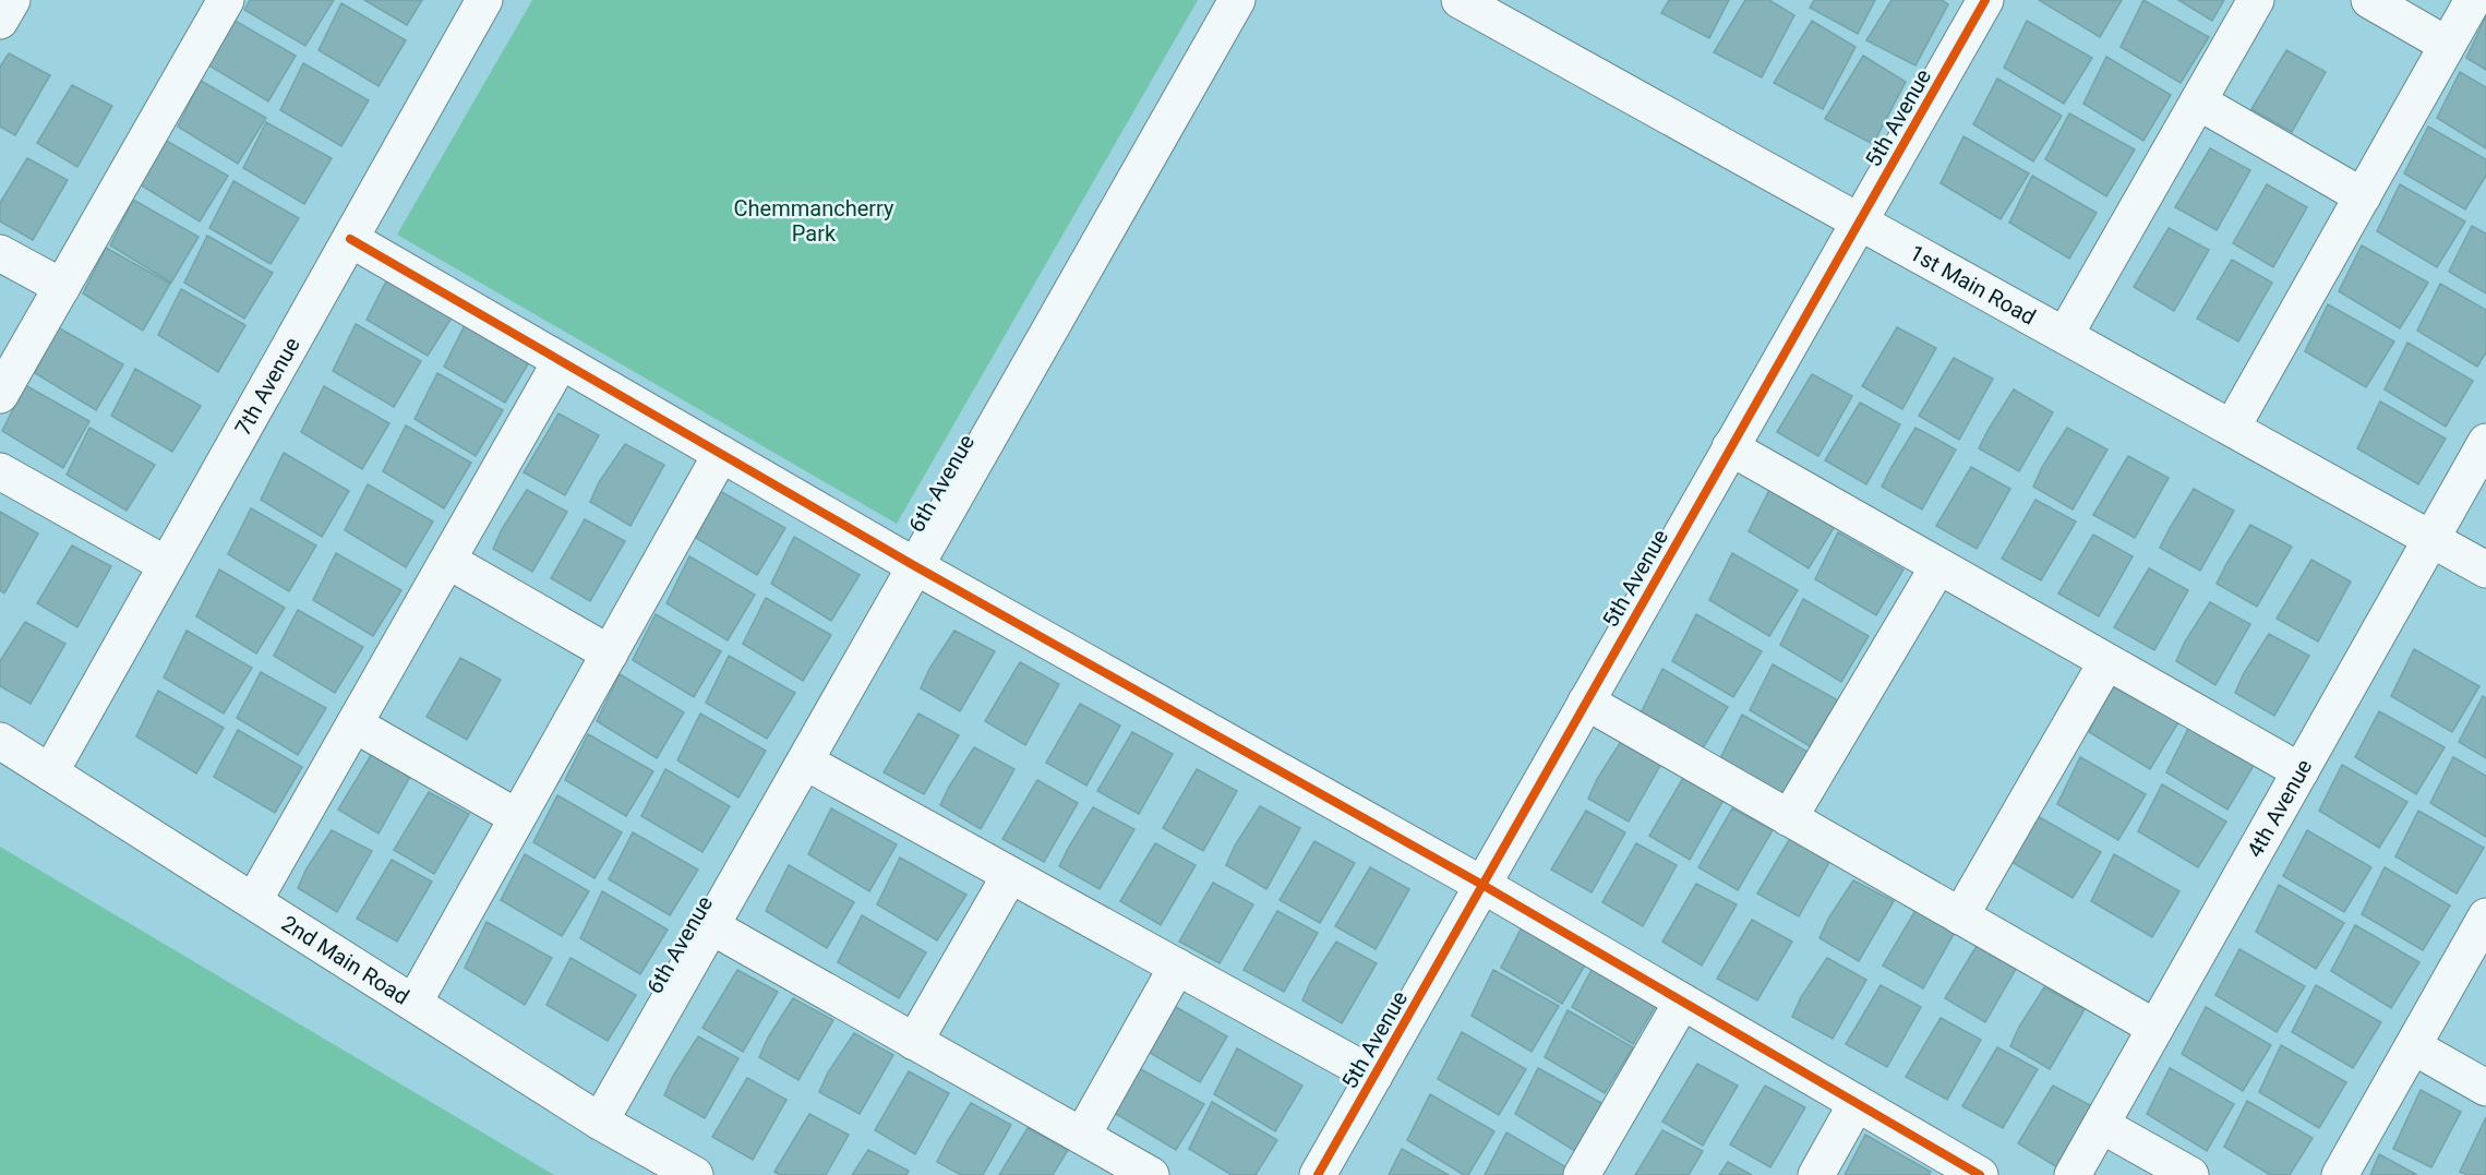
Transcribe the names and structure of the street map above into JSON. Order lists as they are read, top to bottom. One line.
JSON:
{"streets":{"street":["5th Avenue","1st Main Road","7th Avenue","6th Avenue","4th Avenue","2nd Main Road"]},"crossings":[["5th Avenue","1st Main Road"],["1st Main Road","4th Avenue"],["7th Avenue","2nd Main Road"],["6th Avenue","2nd Main Road"]],"parks":["Chemmancherry Park"]}
